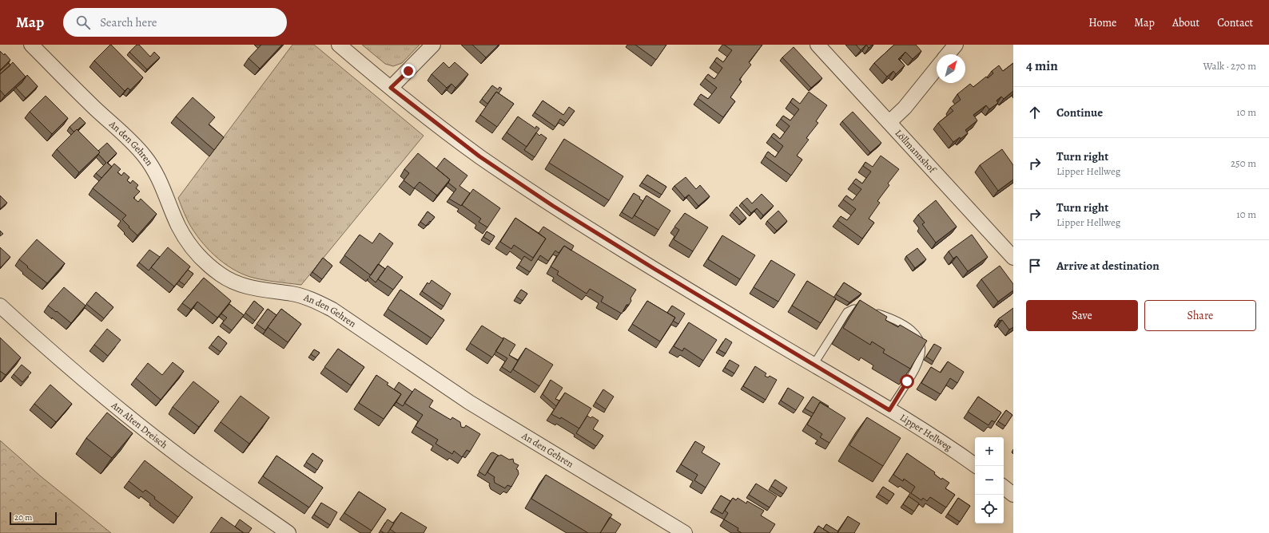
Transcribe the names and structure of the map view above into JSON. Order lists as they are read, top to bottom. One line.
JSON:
{"streets":{"street":["An den Gehren","Löllmannshof","Am Alten Dreisch","Lipper Hellweg"]},"scale_bar":"20 m","north":"top right","page":{"header":"Map","search":"Search here","nav":["Home","Map","About","Contact"],"heading":["4 min","Walk · 270 m"],"list":[["Continue","10 m"],["Turn right","Lipper Hellweg","250 m"],["Turn right","Lipper Hellweg","10 m"],"Arrive at destination"],"buttons":["Save","Share"],"map_buttons":["+","−"],"scale":"20 m"}}
